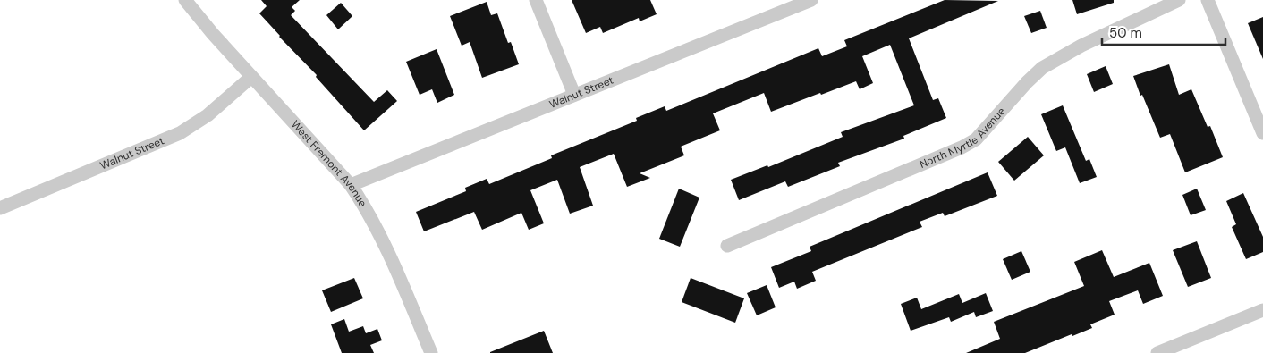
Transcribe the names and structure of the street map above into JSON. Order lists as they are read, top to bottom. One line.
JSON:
{"streets":{"street":["Walnut Street","North Myrtle Avenue","West Fremont Avenue"]},"crossings":[["Walnut Street","West Fremont Avenue"]],"scale_bar":"50 m"}
